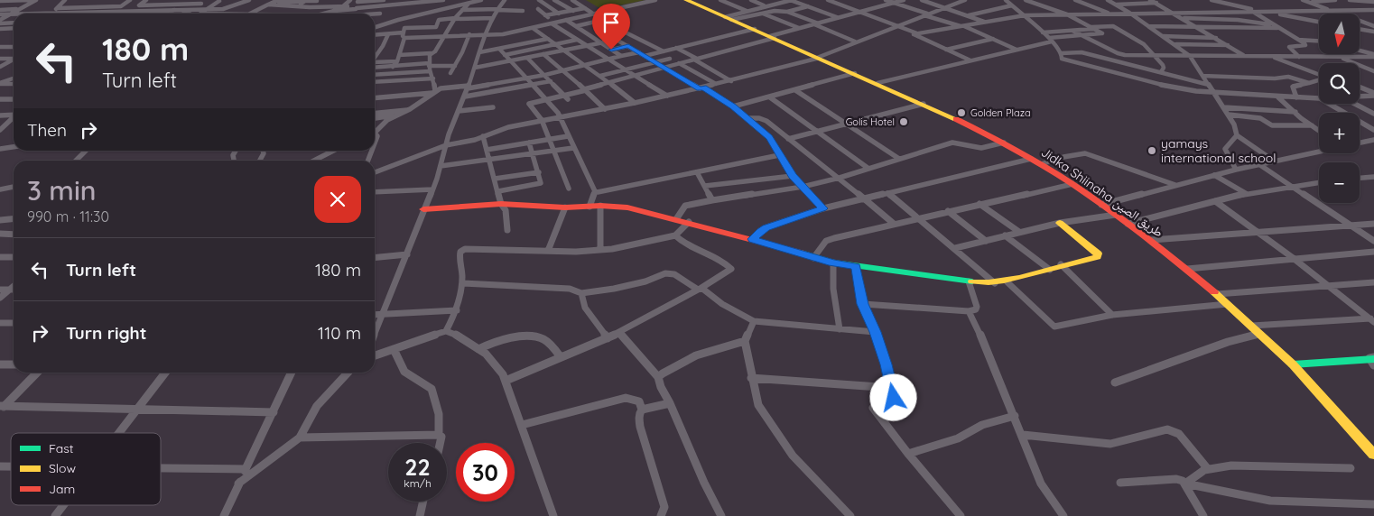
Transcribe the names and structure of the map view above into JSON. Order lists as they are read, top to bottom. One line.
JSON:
{"streets":{"main road":["Jidka Shiinaha طريق الصين"]},"places":["Golden Plaza","Golis Hotel","yamays international school"],"legend":["Fast","Slow","Jam"],"north":"bottom","page":{"map_buttons":["+","−"],"turn":["180 m","Turn left"],"then":"Then","heading":["3 min","990 m · 11:30"],"list":[{"name":"Turn left","value":"180 m"},{"name":"Turn right","value":"110 m"}],"speed":"22 km/h","limit":"30"}}
